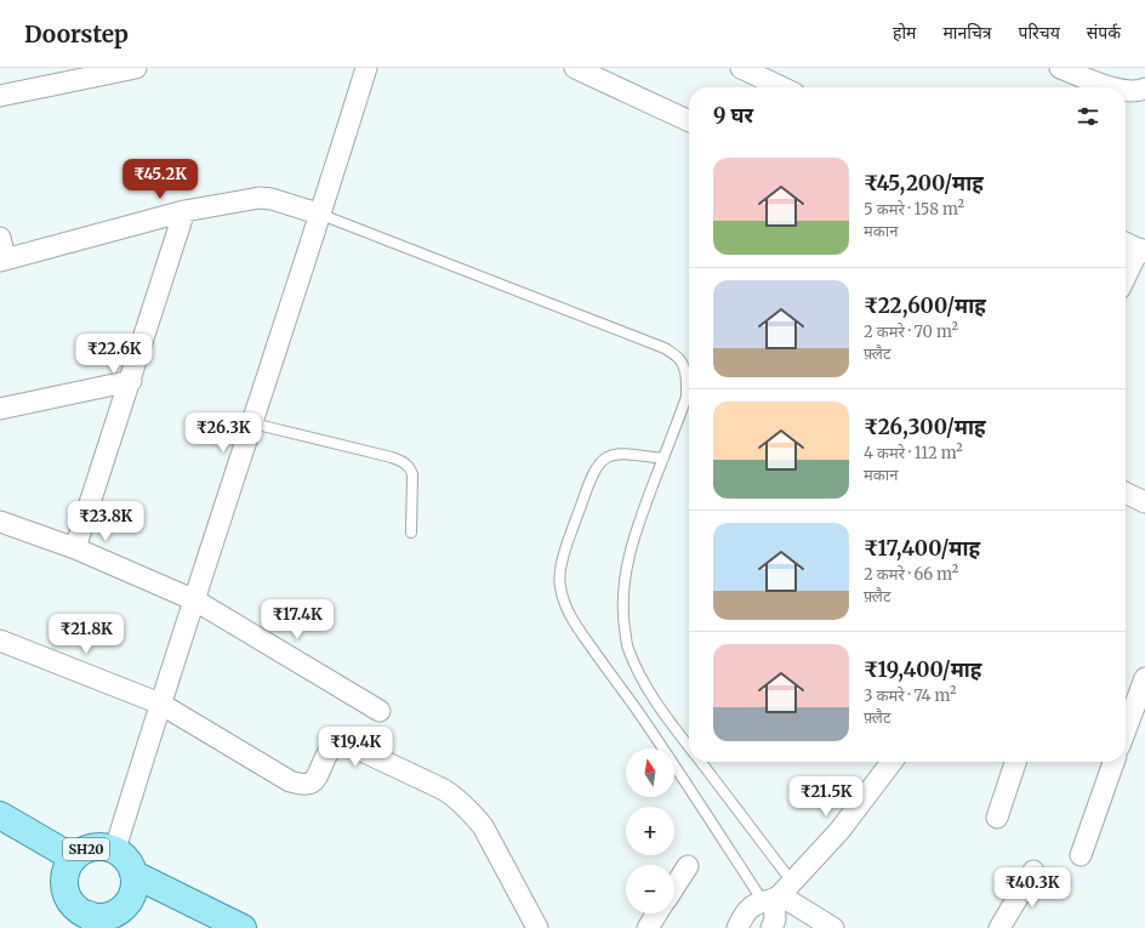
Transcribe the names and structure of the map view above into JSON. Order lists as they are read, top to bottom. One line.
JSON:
{"streets":{"main road":["SH20"]},"north":"top","page":{"header":"Doorstep","nav":["होम","मानचित्र","परिचय","संपर्क"],"heading":"9 घर","list":[{"name":"₹45,200/माह","note":"5 कमरे · 158 m² · मकान"},{"name":"₹22,600/माह","note":"2 कमरे · 70 m² · फ़्लैट"},{"name":"₹26,300/माह","note":"4 कमरे · 112 m² · मकान"},{"name":"₹17,400/माह","note":"2 कमरे · 66 m² · फ़्लैट"},{"name":"₹19,400/माह","note":"3 कमरे · 74 m² · फ़्लैट"}],"price":["₹45.2K","₹22.6K","₹26.3K","₹23.8K","₹17.4K","₹21.8K","₹19.4K","₹21.5K","₹40.3K"],"map_buttons":["+","−"]}}
